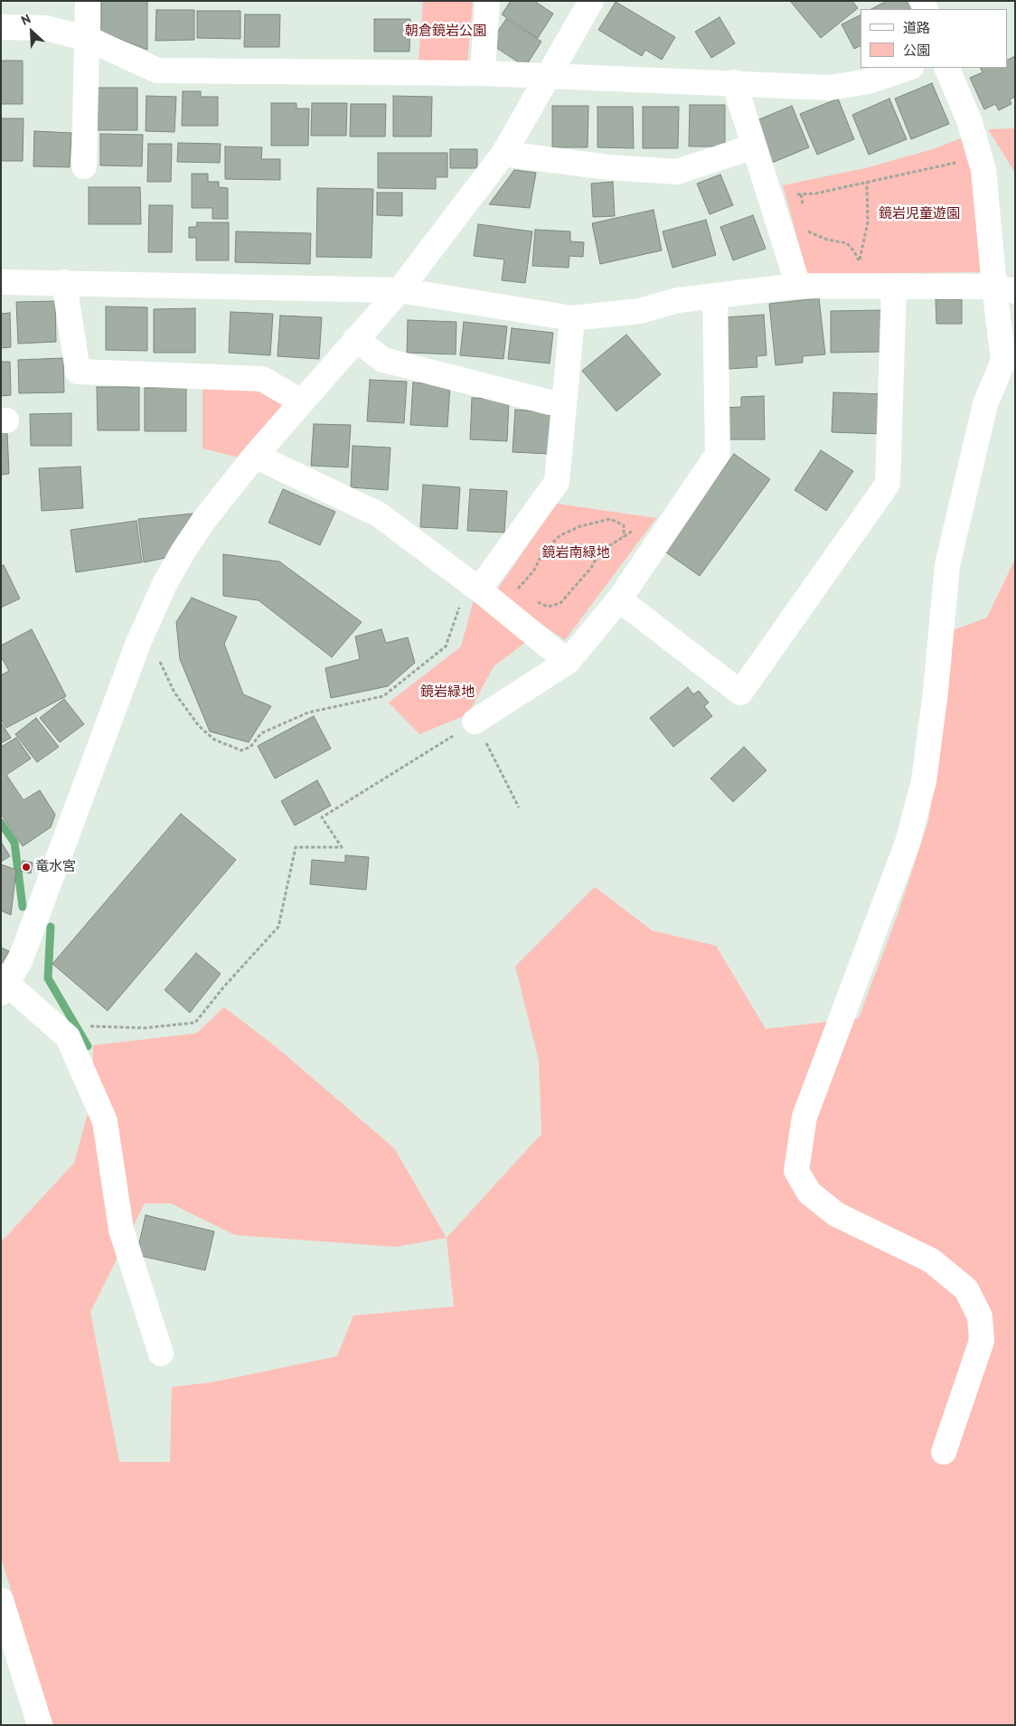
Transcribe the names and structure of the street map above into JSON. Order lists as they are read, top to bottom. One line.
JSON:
{"parks":["朝倉鏡岩公園","鏡岩児童遊園","鏡岩南緑地","鏡岩緑地"],"places":["竜水宮"],"legend":["道路","公園"],"north":"top left"}
